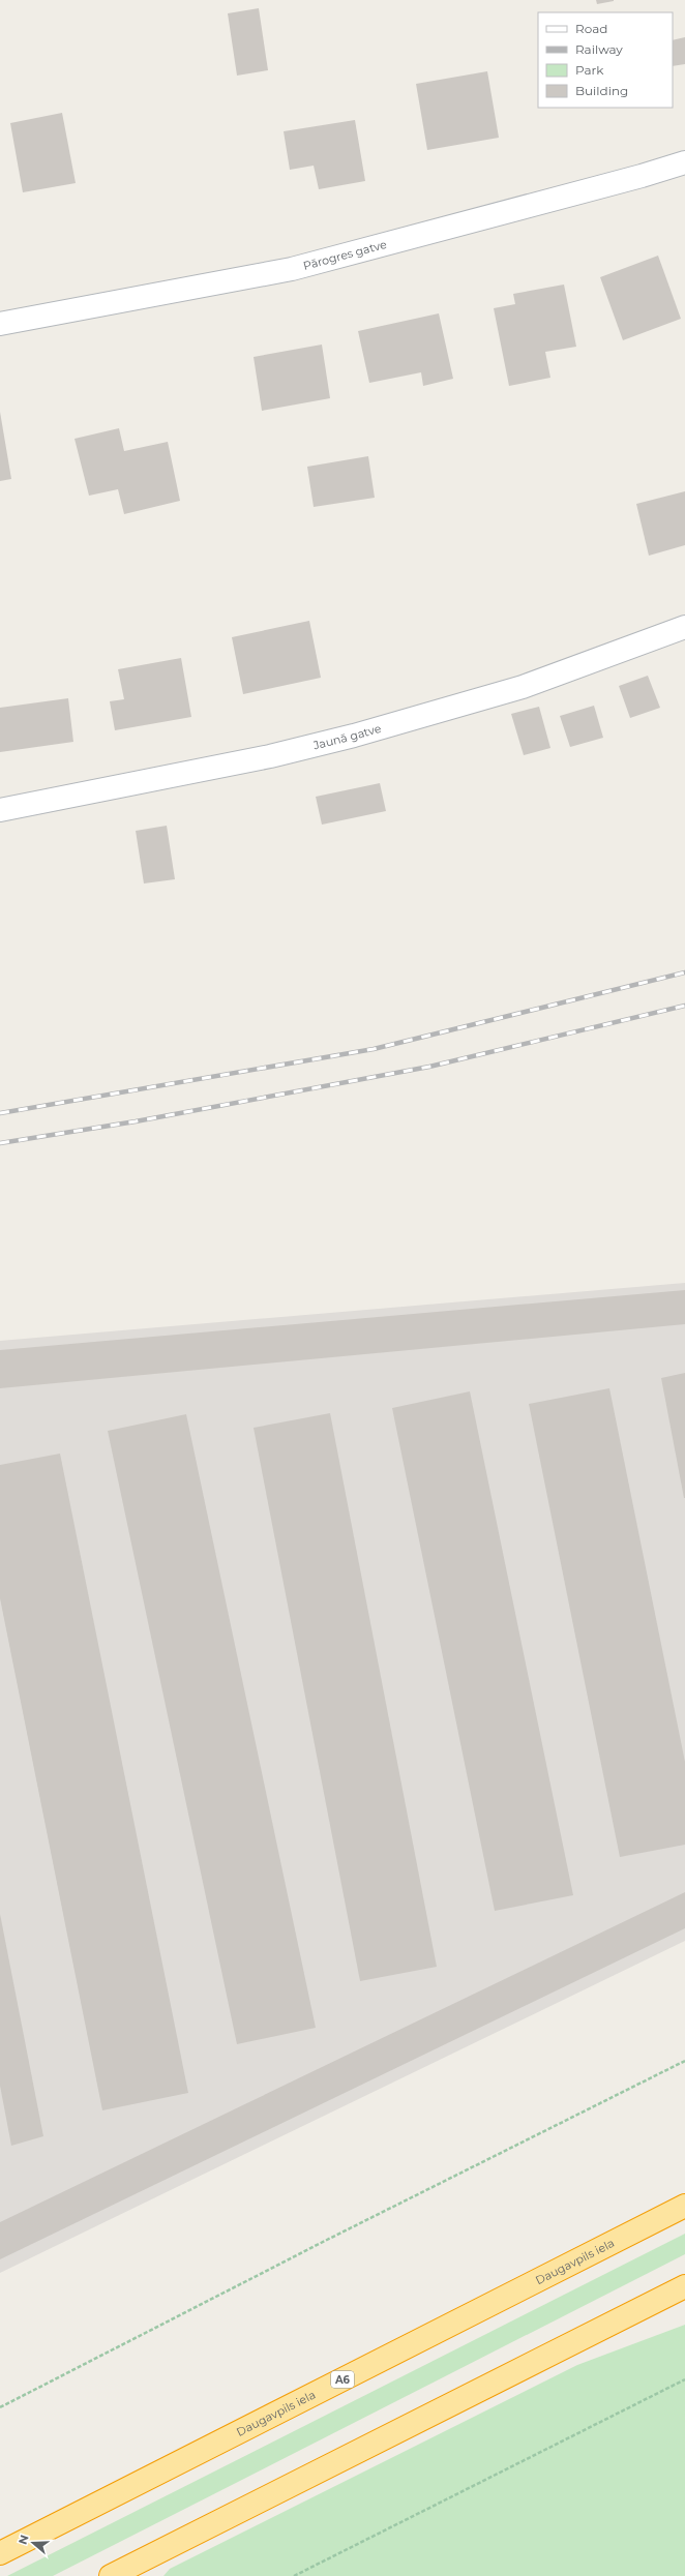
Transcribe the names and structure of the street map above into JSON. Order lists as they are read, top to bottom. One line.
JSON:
{"streets":{"highway":["Daugavpils iela","A6"],"street":["Pārogres gatve","Jaunā gatve"]},"legend":["Road","Railway","Park","Building"],"north":"left"}
